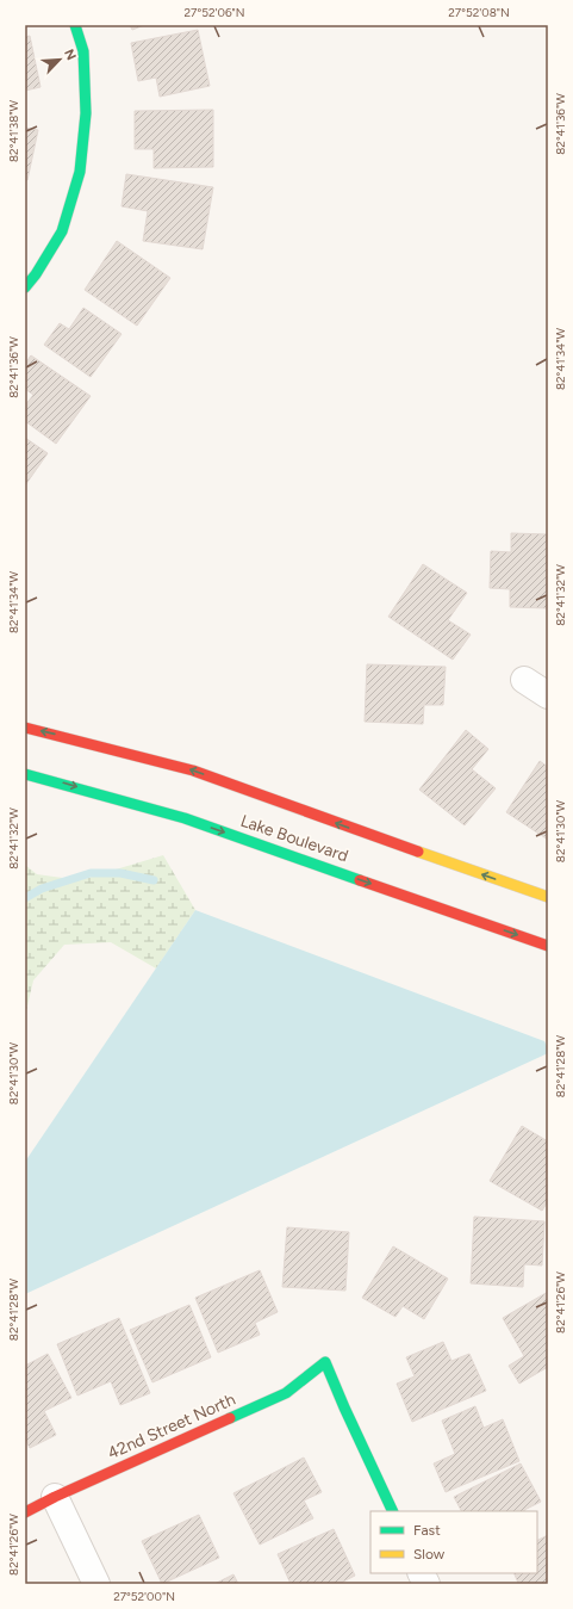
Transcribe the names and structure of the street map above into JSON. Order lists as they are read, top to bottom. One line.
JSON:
{"streets":{"street":["Lake Boulevard","42nd Street North"]},"legend":["Fast","Slow"],"north":"top right","coordinates":["27°52'06\"N","27°52'08\"N","82°41'36\"W","82°41'38\"W","82°41'34\"W","82°41'32\"W","82°41'30\"W","82°41'28\"W","82°41'26\"W","27°52'00\"N"]}
